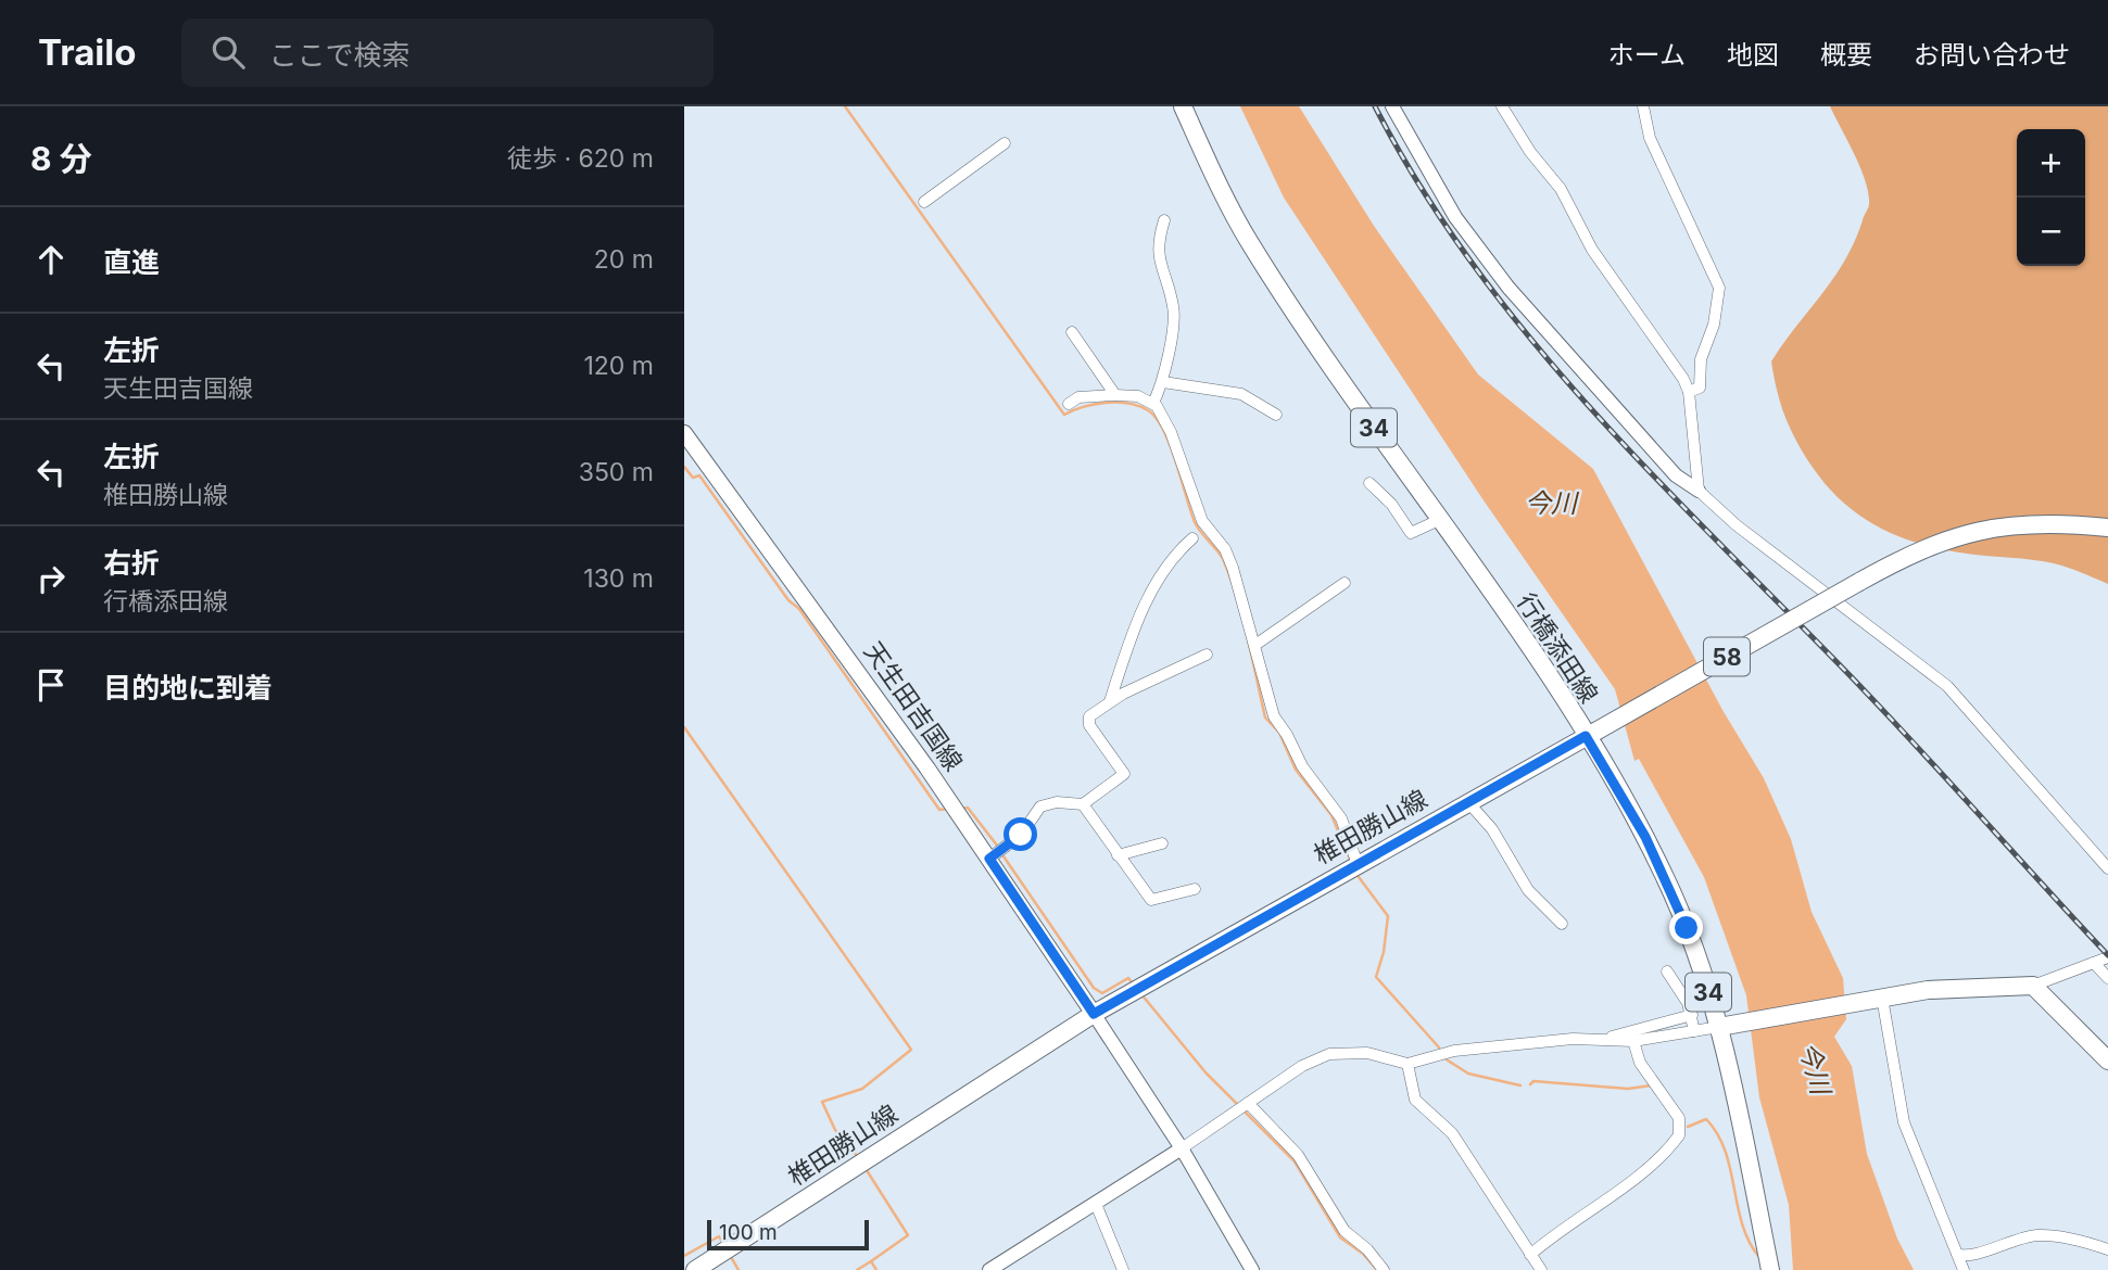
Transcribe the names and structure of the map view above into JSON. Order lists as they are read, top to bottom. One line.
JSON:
{"streets":{"main road":["34","行橋添田線","58","天生田吉国線","椎田勝山線"]},"crossings":[["行橋添田線","椎田勝山線"],["天生田吉国線","椎田勝山線"]],"water":["今川"],"scale_bar":"100 m","page":{"header":"Trailo","search":"ここで検索","nav":["ホーム","地図","概要","お問い合わせ"],"heading":["8 分","徒歩 · 620 m"],"map_buttons":["+","−"],"list":[["直進","20 m"],["左折","天生田吉国線","120 m"],["左折","椎田勝山線","350 m"],["右折","行橋添田線","130 m"],"目的地に到着"],"scale":"100 m"}}
